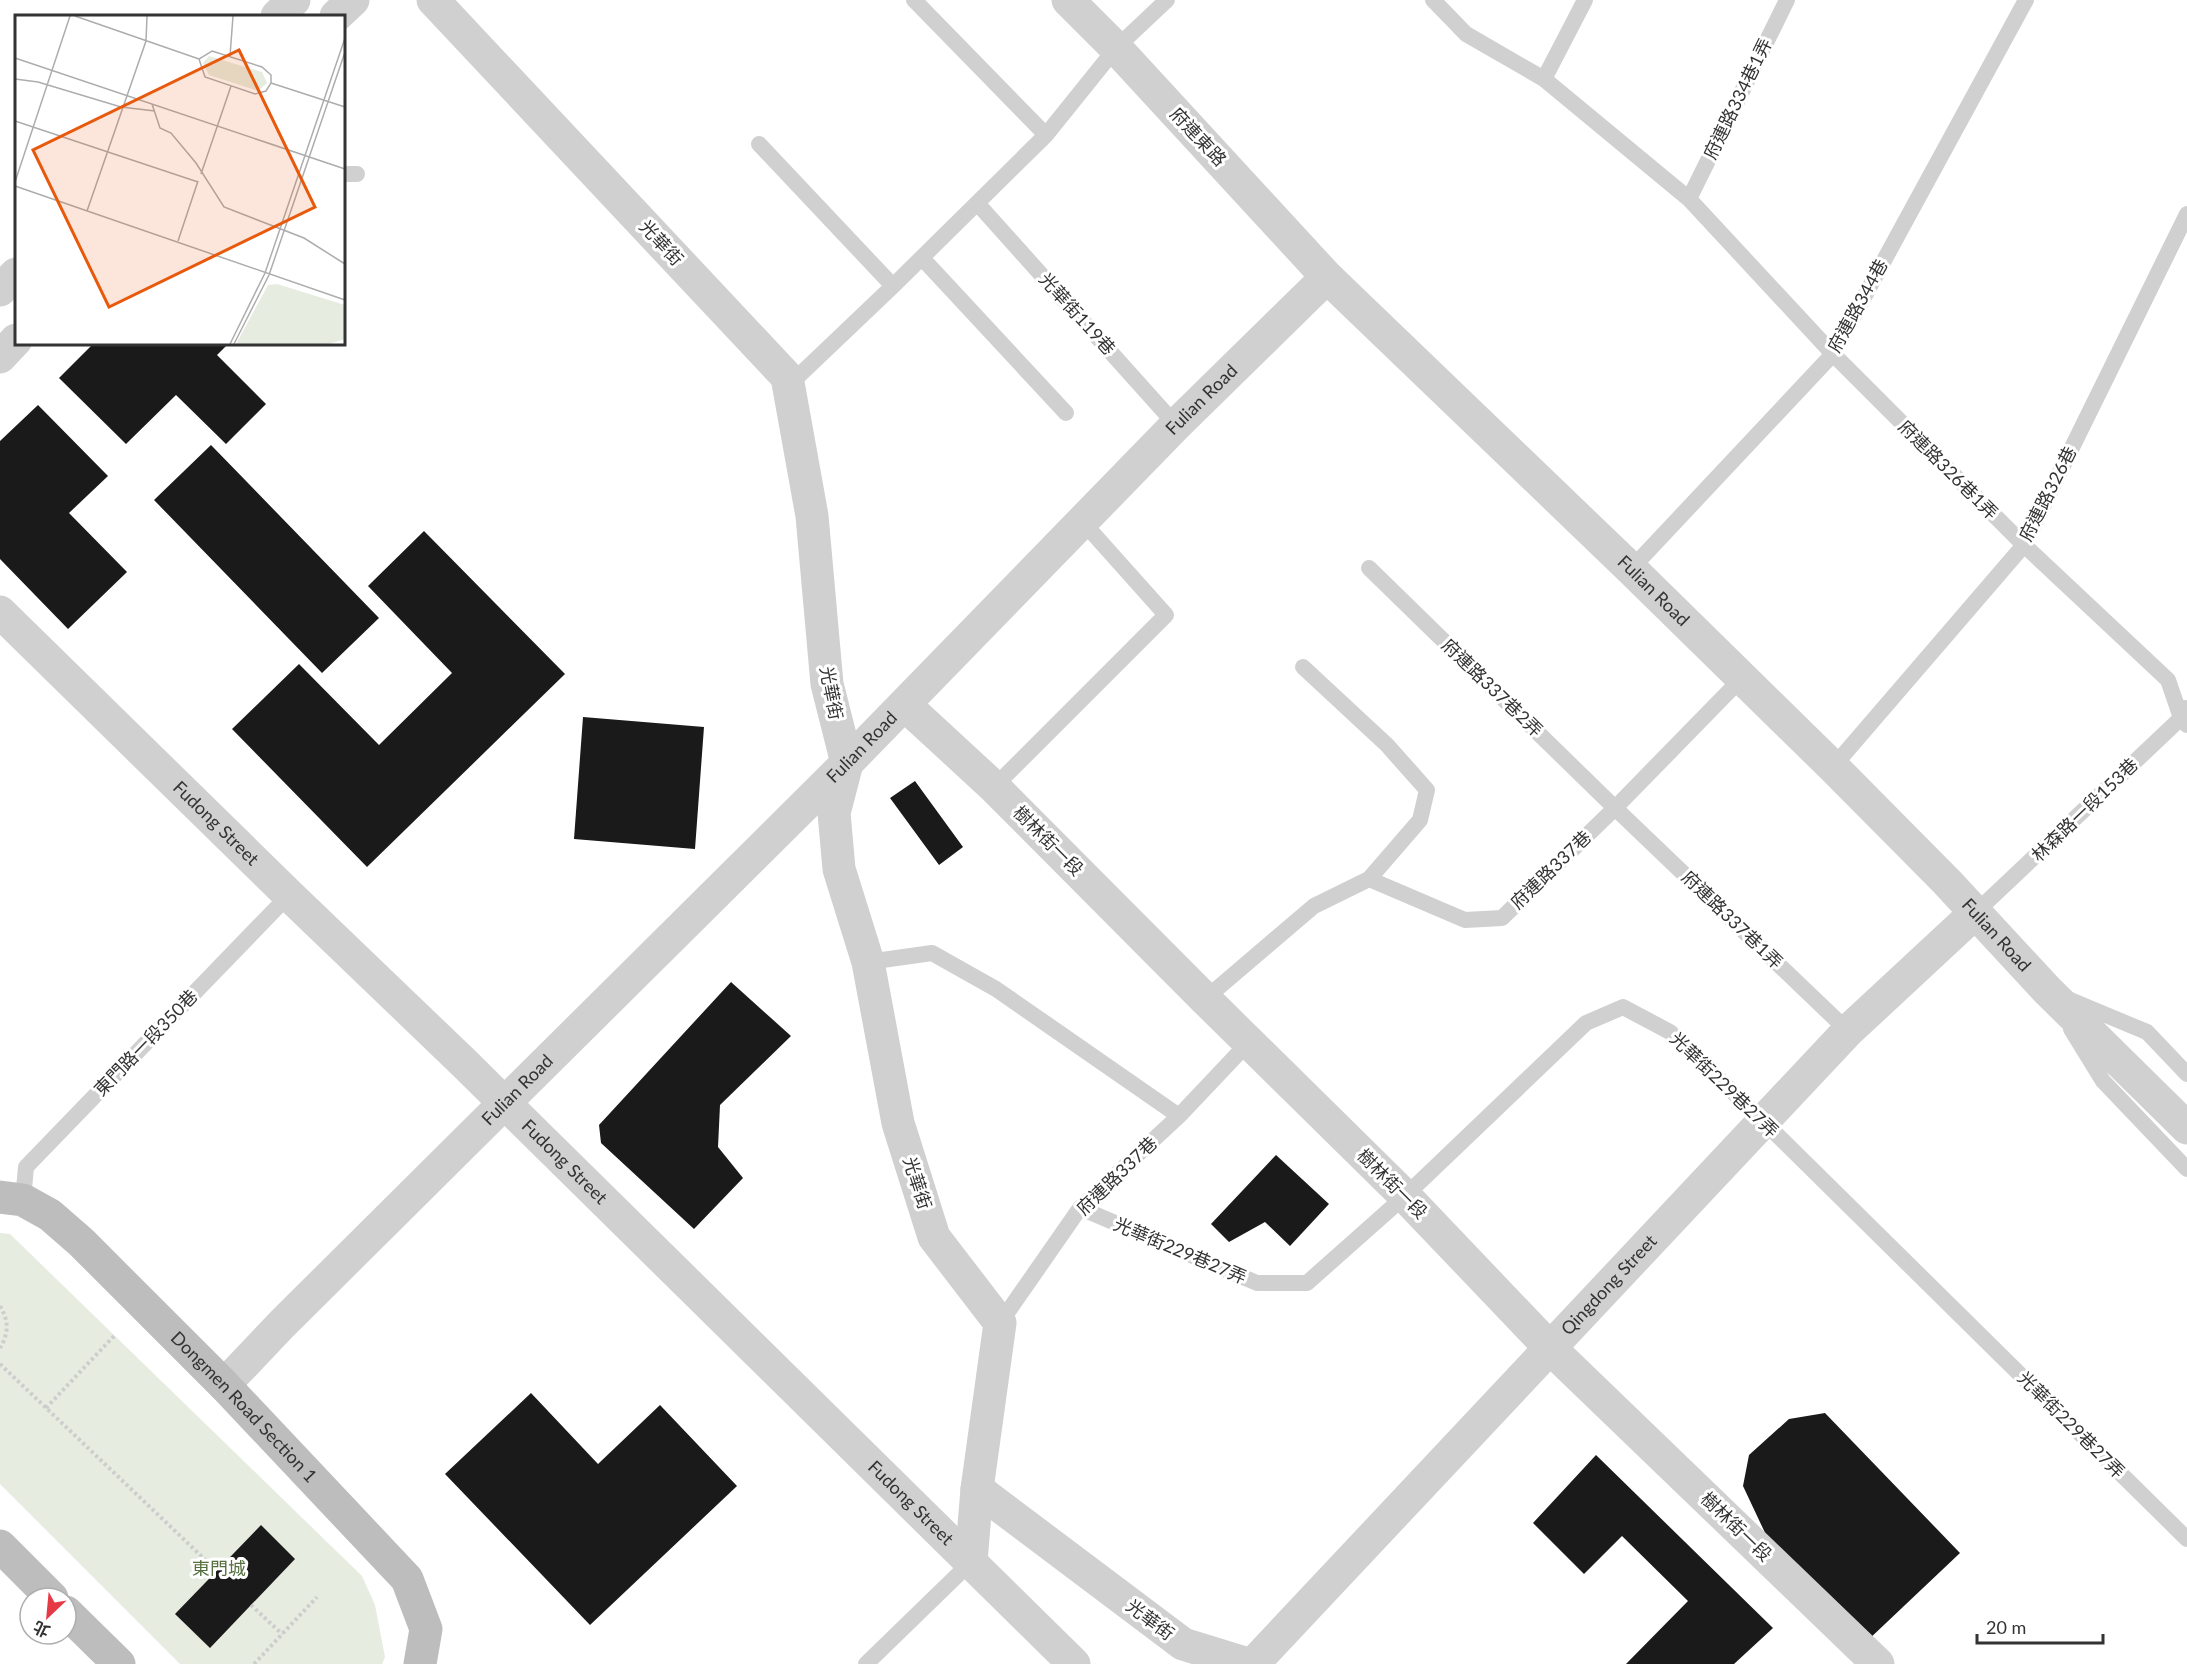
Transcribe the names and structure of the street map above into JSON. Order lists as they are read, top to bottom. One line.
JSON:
{"streets":{"main road":["Dongmen Road Section 1"],"street":["府連東路","光華街","Fulian Road","Fudong Street","樹林街一段","Qingdong Street"],"lane":["府連路334巷1弄","府連路344巷","光華街119巷","府連路326巷1弄","府連路326巷","府連路337巷2弄","林森路一段153巷","府連路337巷","府連路337巷1弄","東門路一段350巷","光華街229巷27弄"]},"crossings":[["府連東路","Fulian Road"],["光華街","Fulian Road"],["光華街","府連路337巷"],["府連路344巷","Fulian Road"],["府連路344巷","府連路326巷1弄"],["光華街119巷","Fulian Road"],["Fulian Road","府連路326巷"],["Fulian Road","林森路一段153巷"],["Fulian Road","Fudong Street"],["Fulian Road","樹林街一段"],["Fulian Road","府連路337巷"],["Fulian Road","Qingdong Street"],["Fulian Road","Dongmen Road Section 1"],["府連路326巷1弄","府連路326巷"],["府連路326巷1弄","林森路一段153巷"],["府連路337巷2弄","府連路337巷"],["府連路337巷2弄","府連路337巷1弄"],["林森路一段153巷","Qingdong Street"],["Fudong Street","東門路一段350巷"],["樹林街一段","府連路337巷"],["樹林街一段","光華街229巷27弄"],["樹林街一段","Qingdong Street"],["府連路337巷","府連路337巷1弄"],["府連路337巷","光華街229巷27弄"],["府連路337巷1弄","Qingdong Street"],["東門路一段350巷","Dongmen Road Section 1"],["光華街229巷27弄","Qingdong Street"]],"parks":["東門城"],"scale_bar":"20 m","north":"bottom left"}
